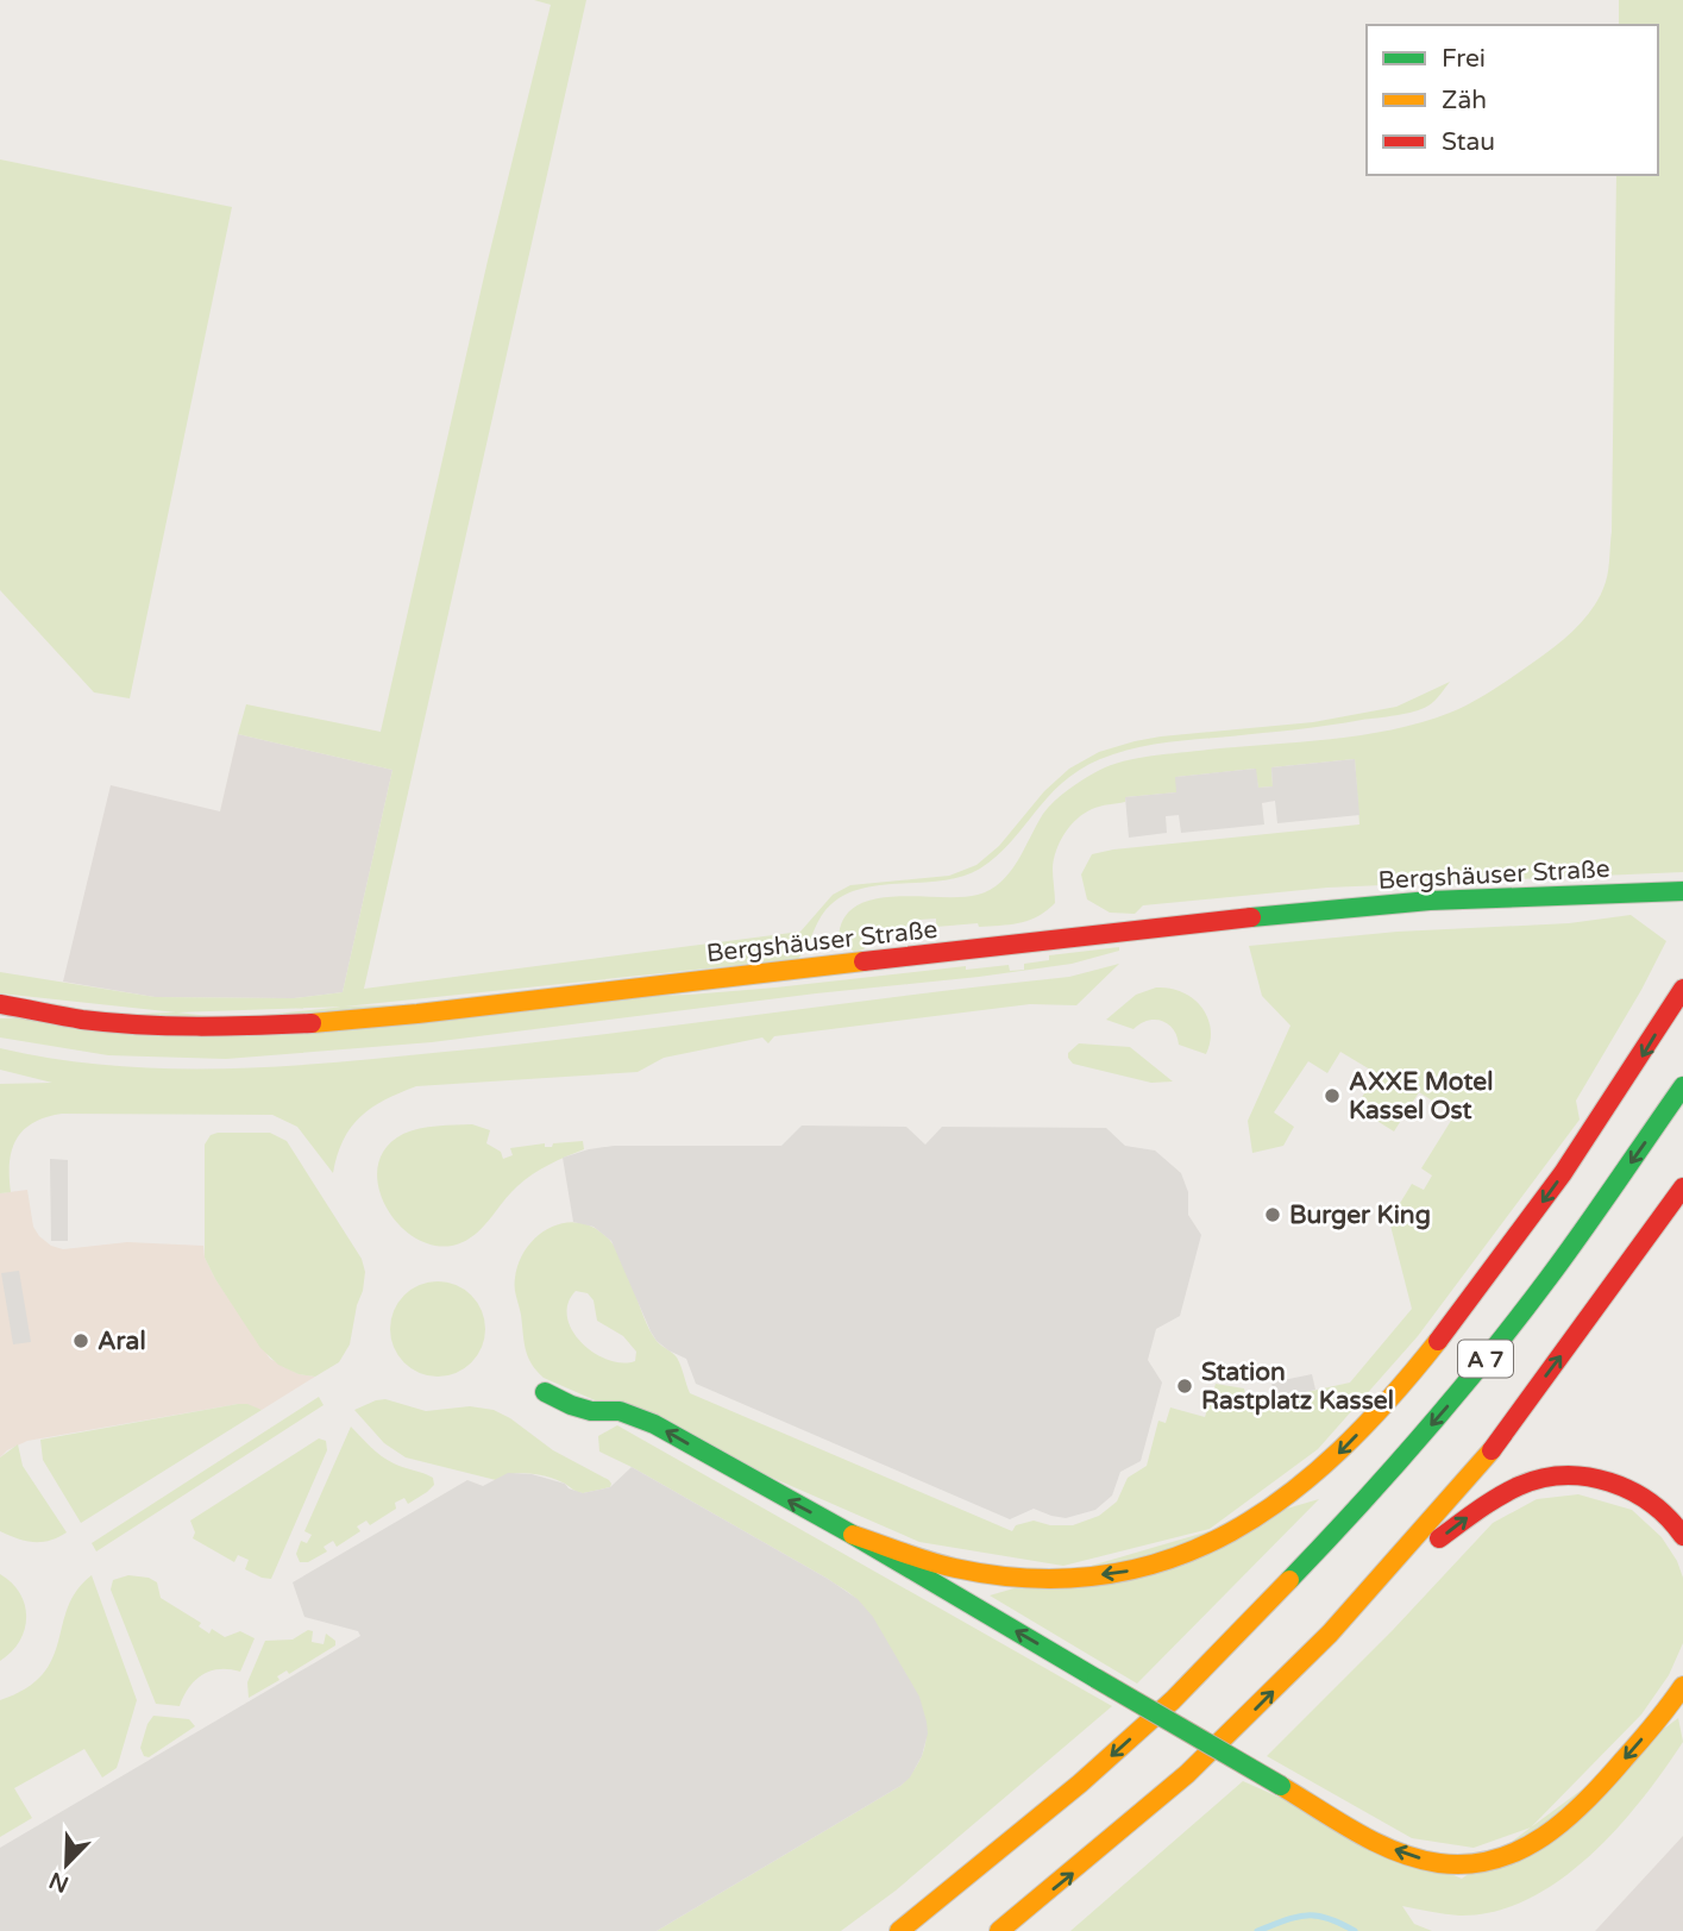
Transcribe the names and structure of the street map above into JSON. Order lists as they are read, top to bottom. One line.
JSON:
{"streets":{"main road":["Bergshäuser Straße","A 7"]},"places":["AXXE Motel Kassel Ost","Burger King","Aral","Station Rastplatz Kassel"],"legend":["Frei","Zäh","Stau"],"north":"bottom left"}
